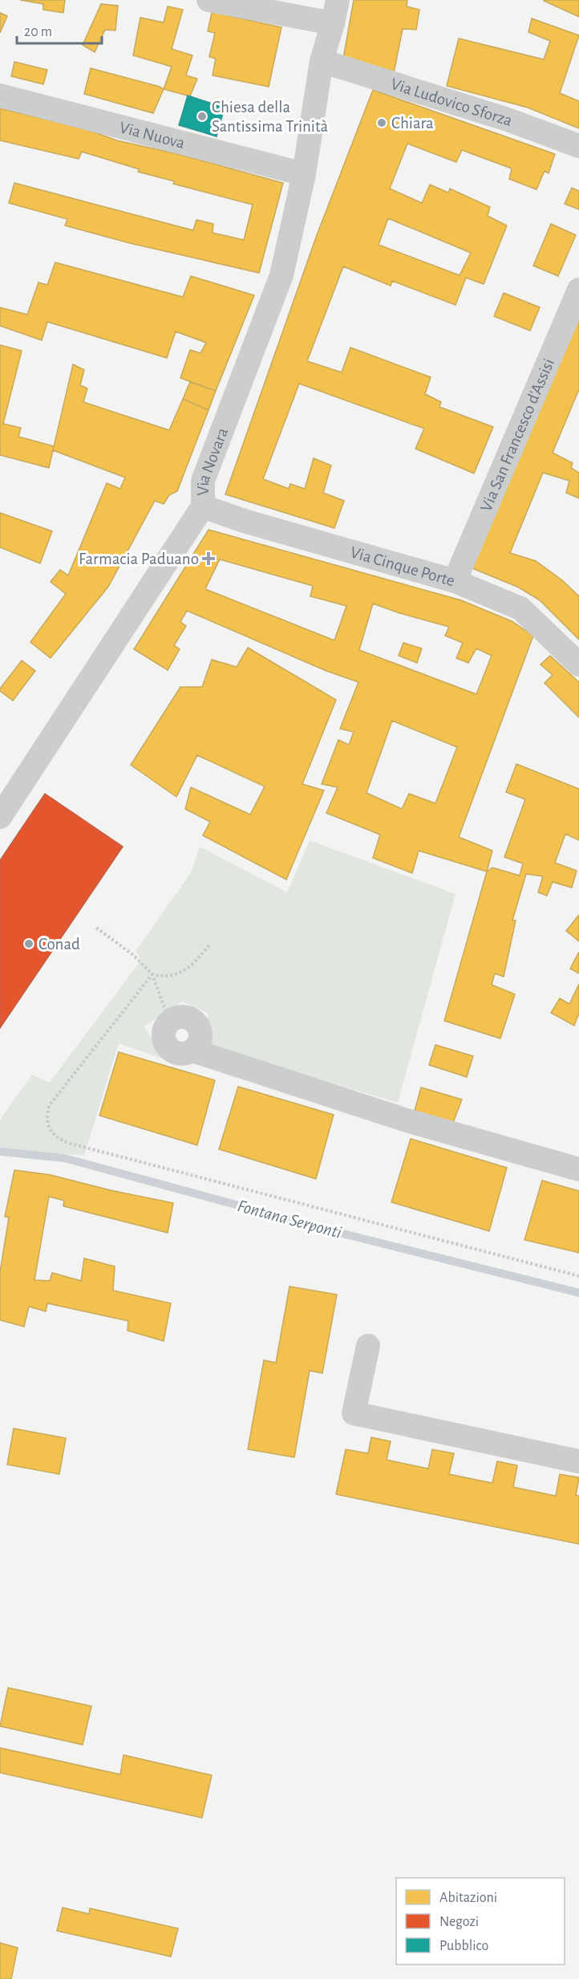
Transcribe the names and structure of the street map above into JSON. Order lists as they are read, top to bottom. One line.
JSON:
{"streets":{"street":["Via Ludovico Sforza","Via Nuova","Via San Francesco d'Assisi","Via Novara","Via Cinque Porte"]},"crossings":[["Via Ludovico Sforza","Via Novara"],["Via Nuova","Via Novara"],["Via San Francesco d'Assisi","Via Cinque Porte"],["Via Novara","Via Cinque Porte"]],"water":["Fontana Serponti"],"places":{"other":["Chiesa della Santissima Trinità","Chiara","Conad"],"health":["Farmacia Paduano"]},"legend":["Abitazioni","Negozi","Pubblico"],"scale_bar":"20 m"}
